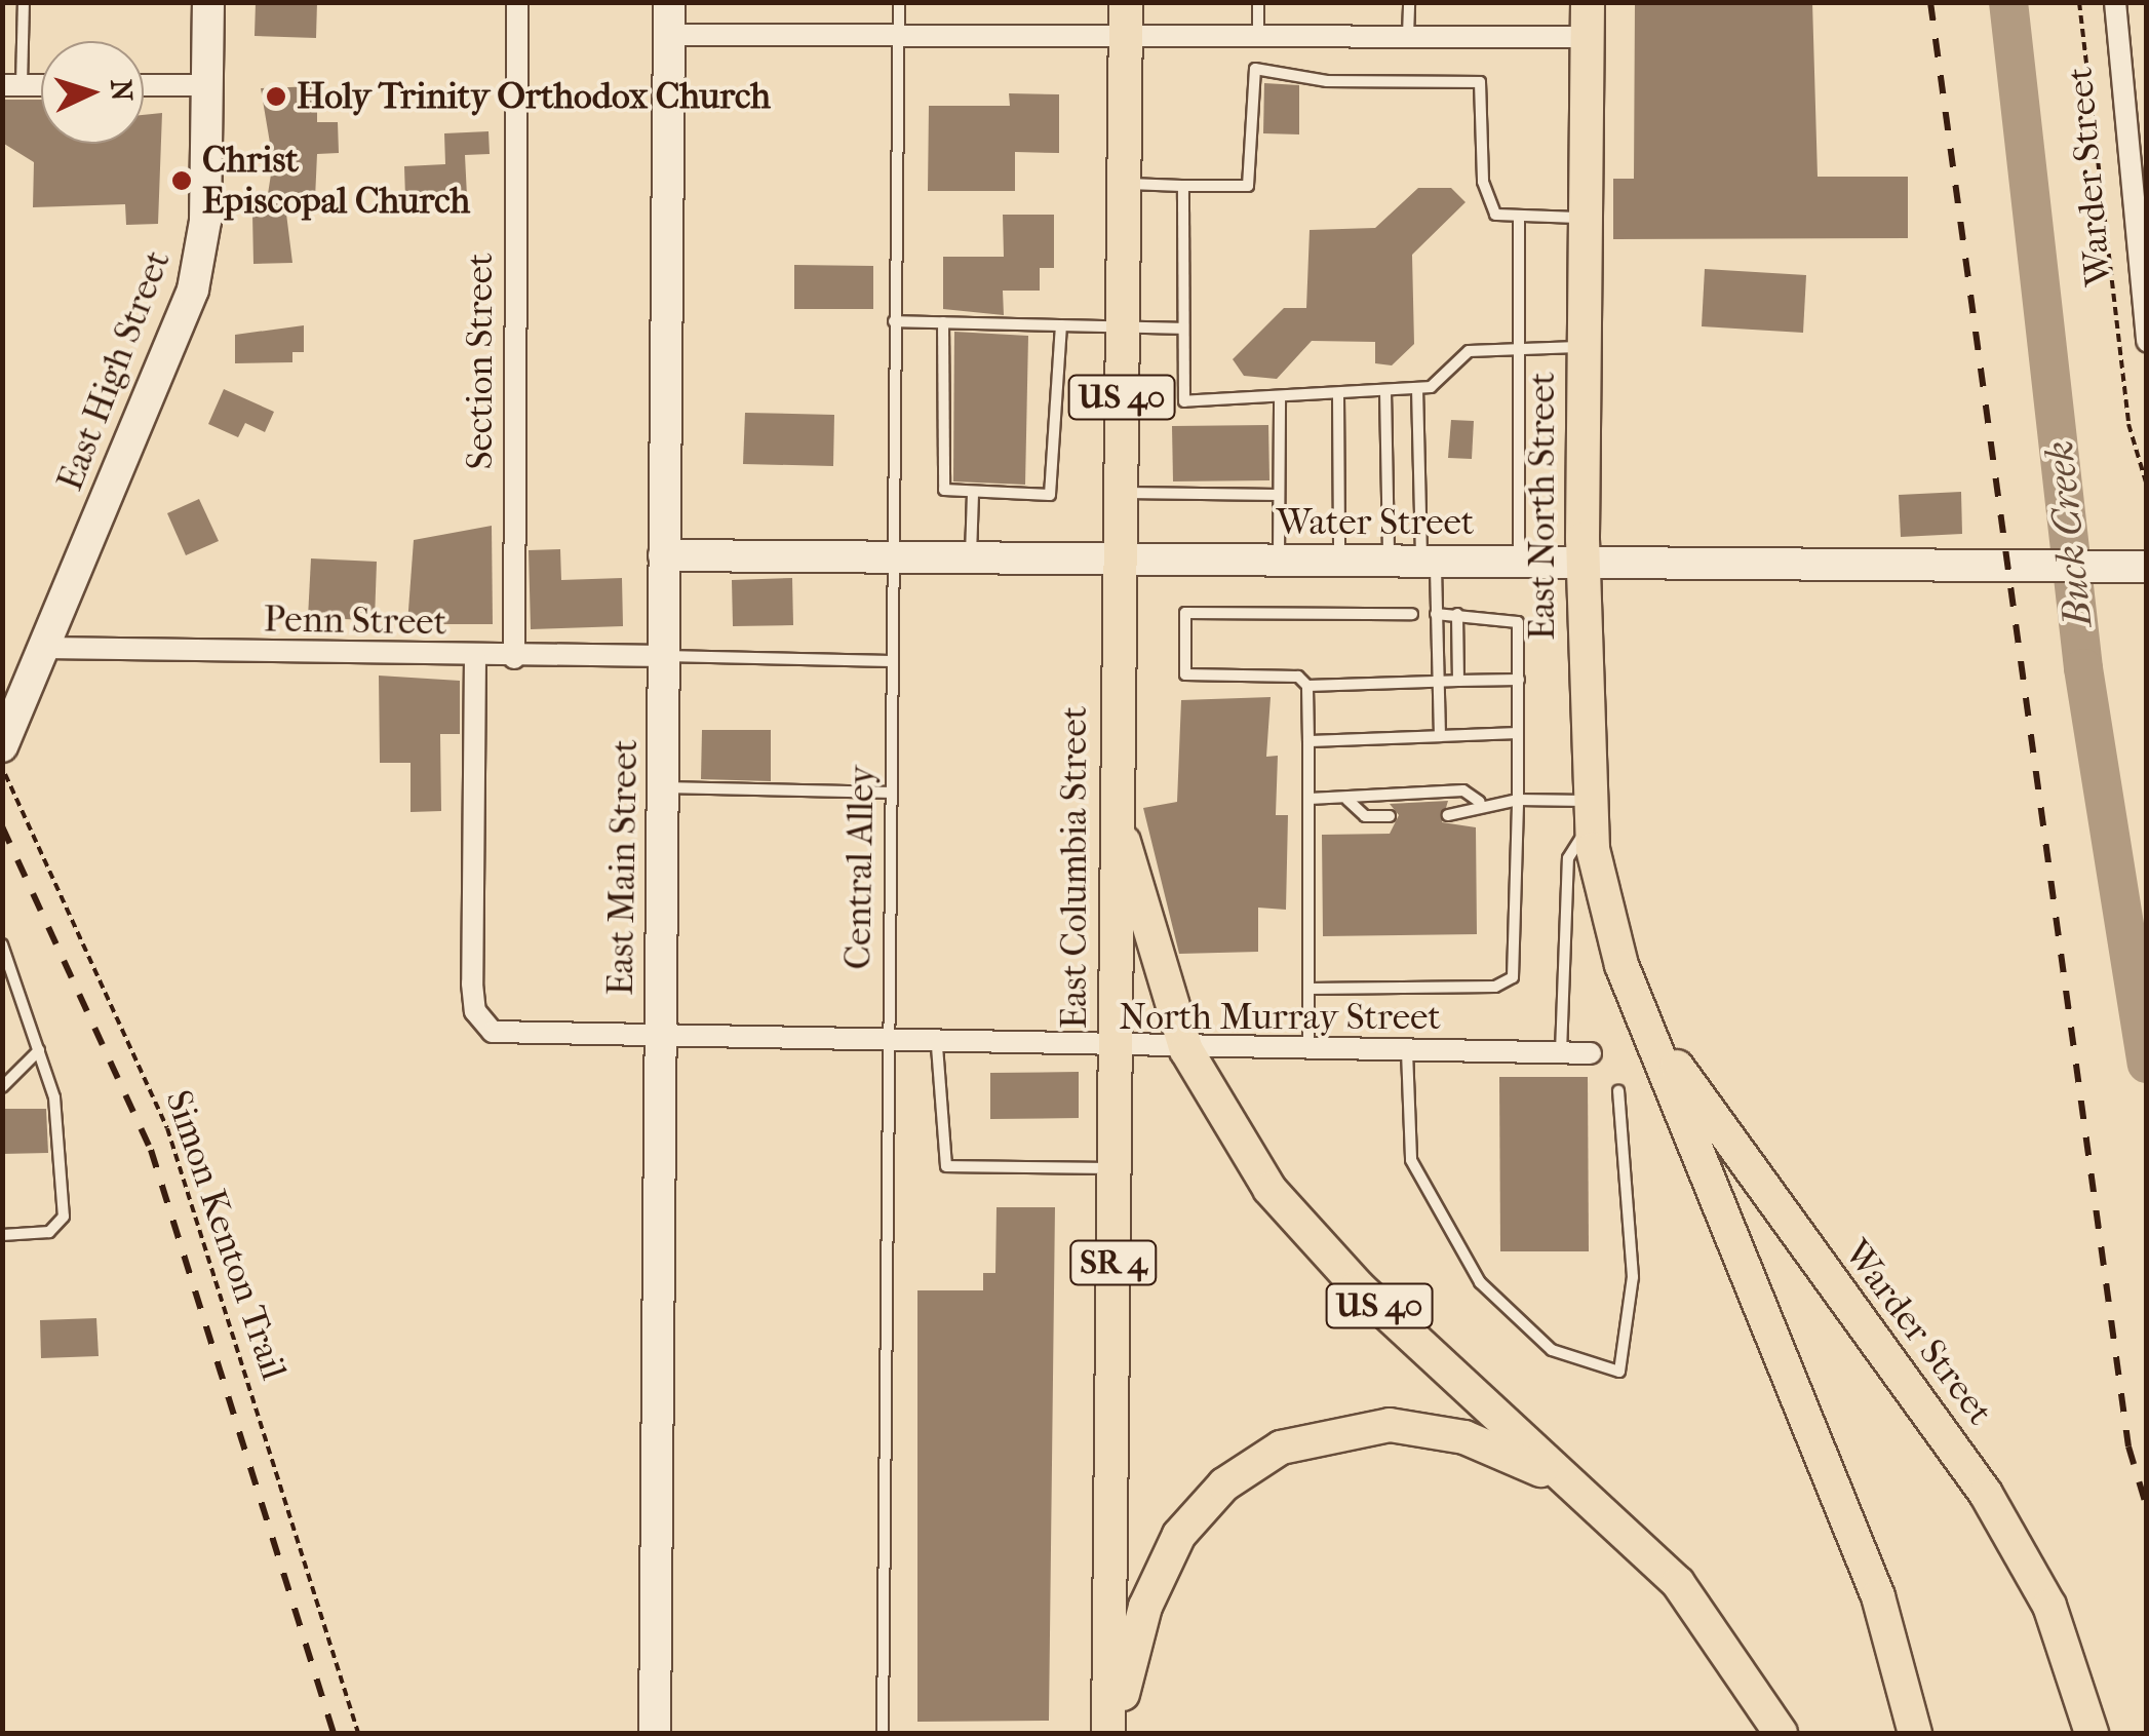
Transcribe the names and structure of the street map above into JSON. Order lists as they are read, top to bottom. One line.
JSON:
{"streets":{"main road":["Warder Street","US 40","East North Street","East Columbia Street","SR 4"],"street":["Section Street","East High Street","Water Street","Penn Street","East Main Street","North Murray Street"],"lane":["Central Alley"],"path":["Simon Kenton Trail"]},"crossings":[["Warder Street","East North Street"],["Section Street","Penn Street"],["East High Street","Penn Street"],["US 40","East Columbia Street"],["US 40","North Murray Street"],["East North Street","Water Street"],["Water Street","East Main Street"],["Water Street","Central Alley"],["Water Street","East Columbia Street"],["Penn Street","East Main Street"],["Penn Street","North Murray Street"],["East Main Street","North Murray Street"],["Central Alley","North Murray Street"],["East Columbia Street","North Murray Street"]],"water":["Buck Creek"],"places":["Holy Trinity Orthodox Church","Christ Episcopal Church"],"north":"right"}
